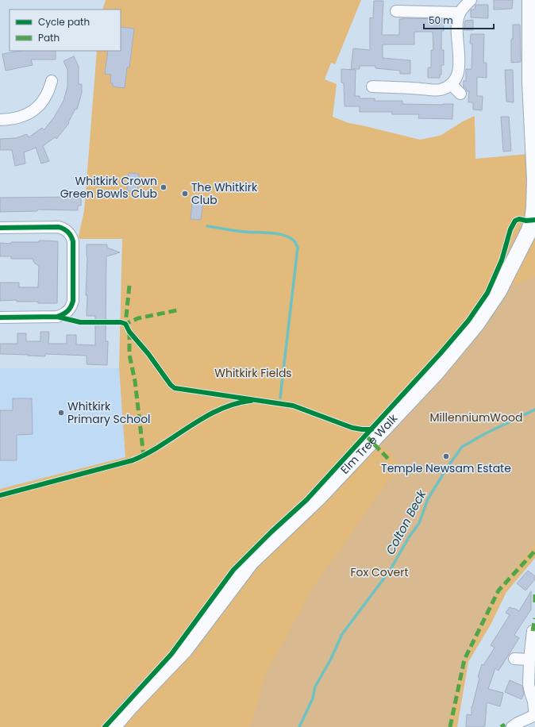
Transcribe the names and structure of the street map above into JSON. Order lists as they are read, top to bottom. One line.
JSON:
{"streets":{"street":["Elm Tree Walk"]},"water":["Colton Beck"],"parks":["Whitkirk Fields","MillenniumWood","Fox Covert"],"places":["Whitkirk Crown Green Bowls Club","The Whitkirk Club","Whitkirk Primary School","Temple Newsam Estate"],"legend":["Cycle path","Path"],"scale_bar":"50 m"}
